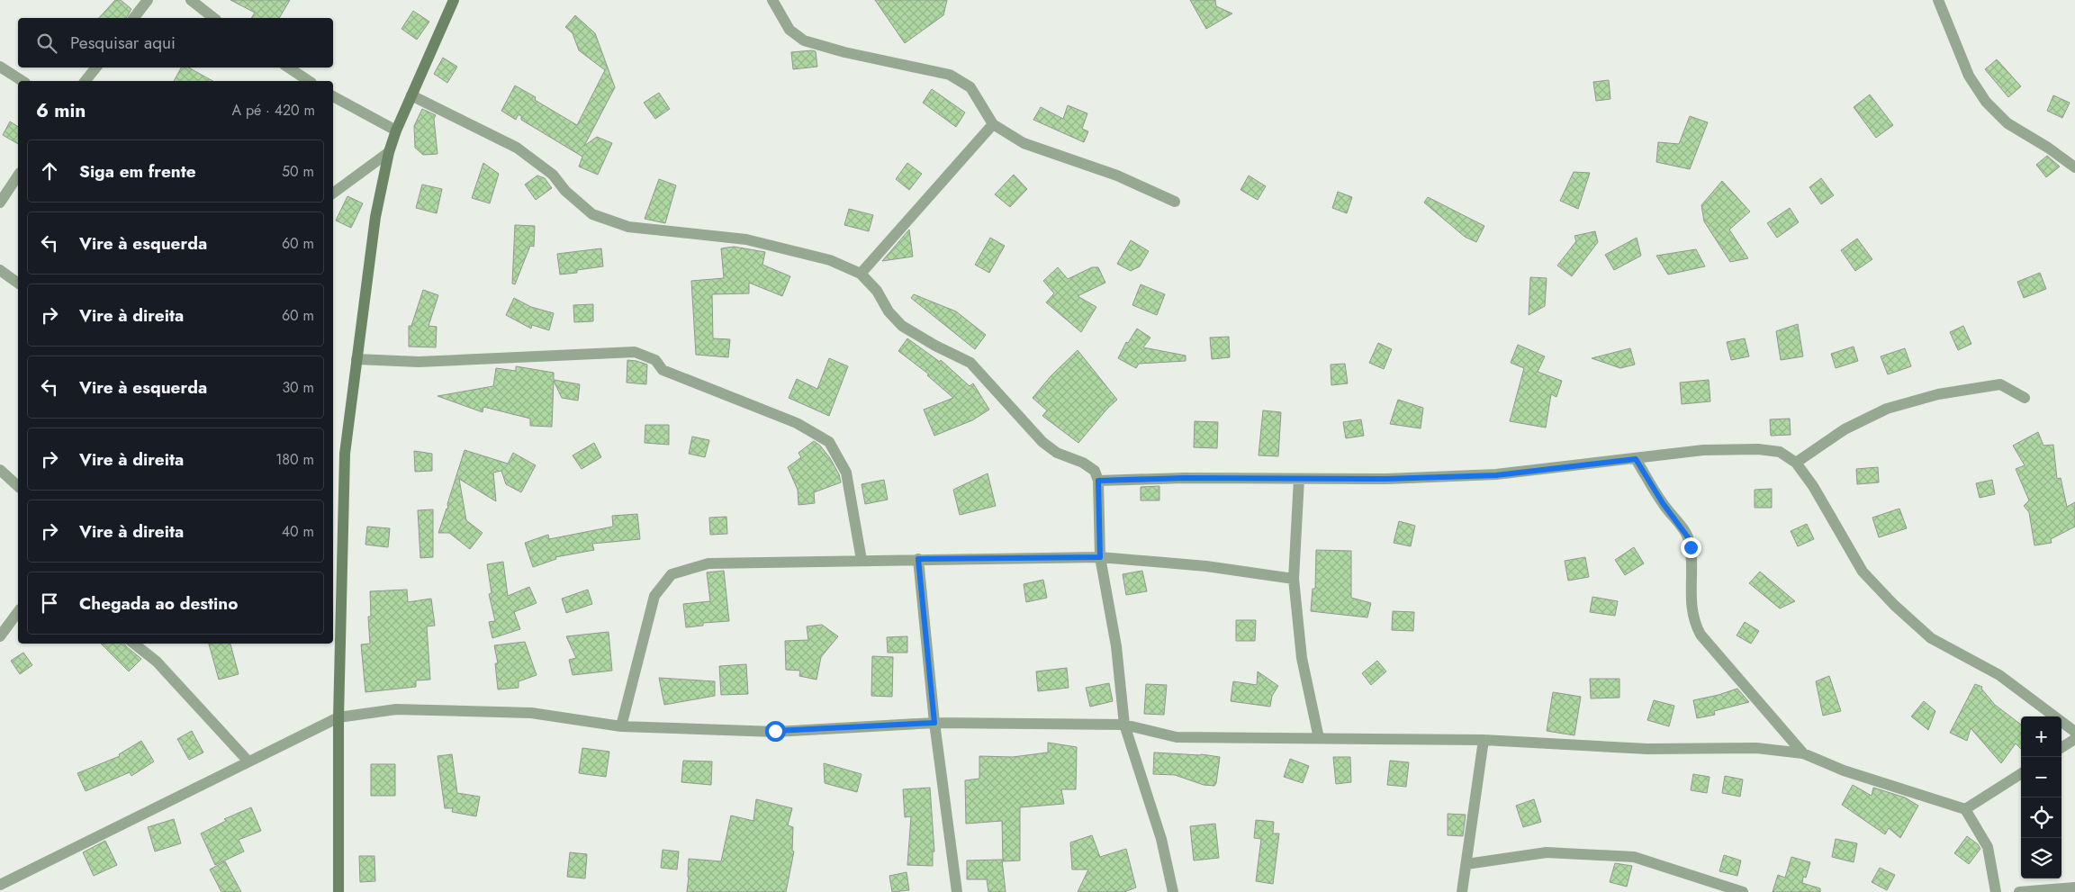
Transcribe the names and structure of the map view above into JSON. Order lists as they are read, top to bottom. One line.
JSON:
{"page":{"search":"Pesquisar aqui","heading":["6 min","A pé · 420 m"],"list":[["Siga em frente","50 m"],["Vire à esquerda","60 m"],["Vire à direita","60 m"],["Vire à esquerda","30 m"],["Vire à direita","180 m"],["Vire à direita","40 m"],"Chegada ao destino"],"map_buttons":["+","−"]}}
